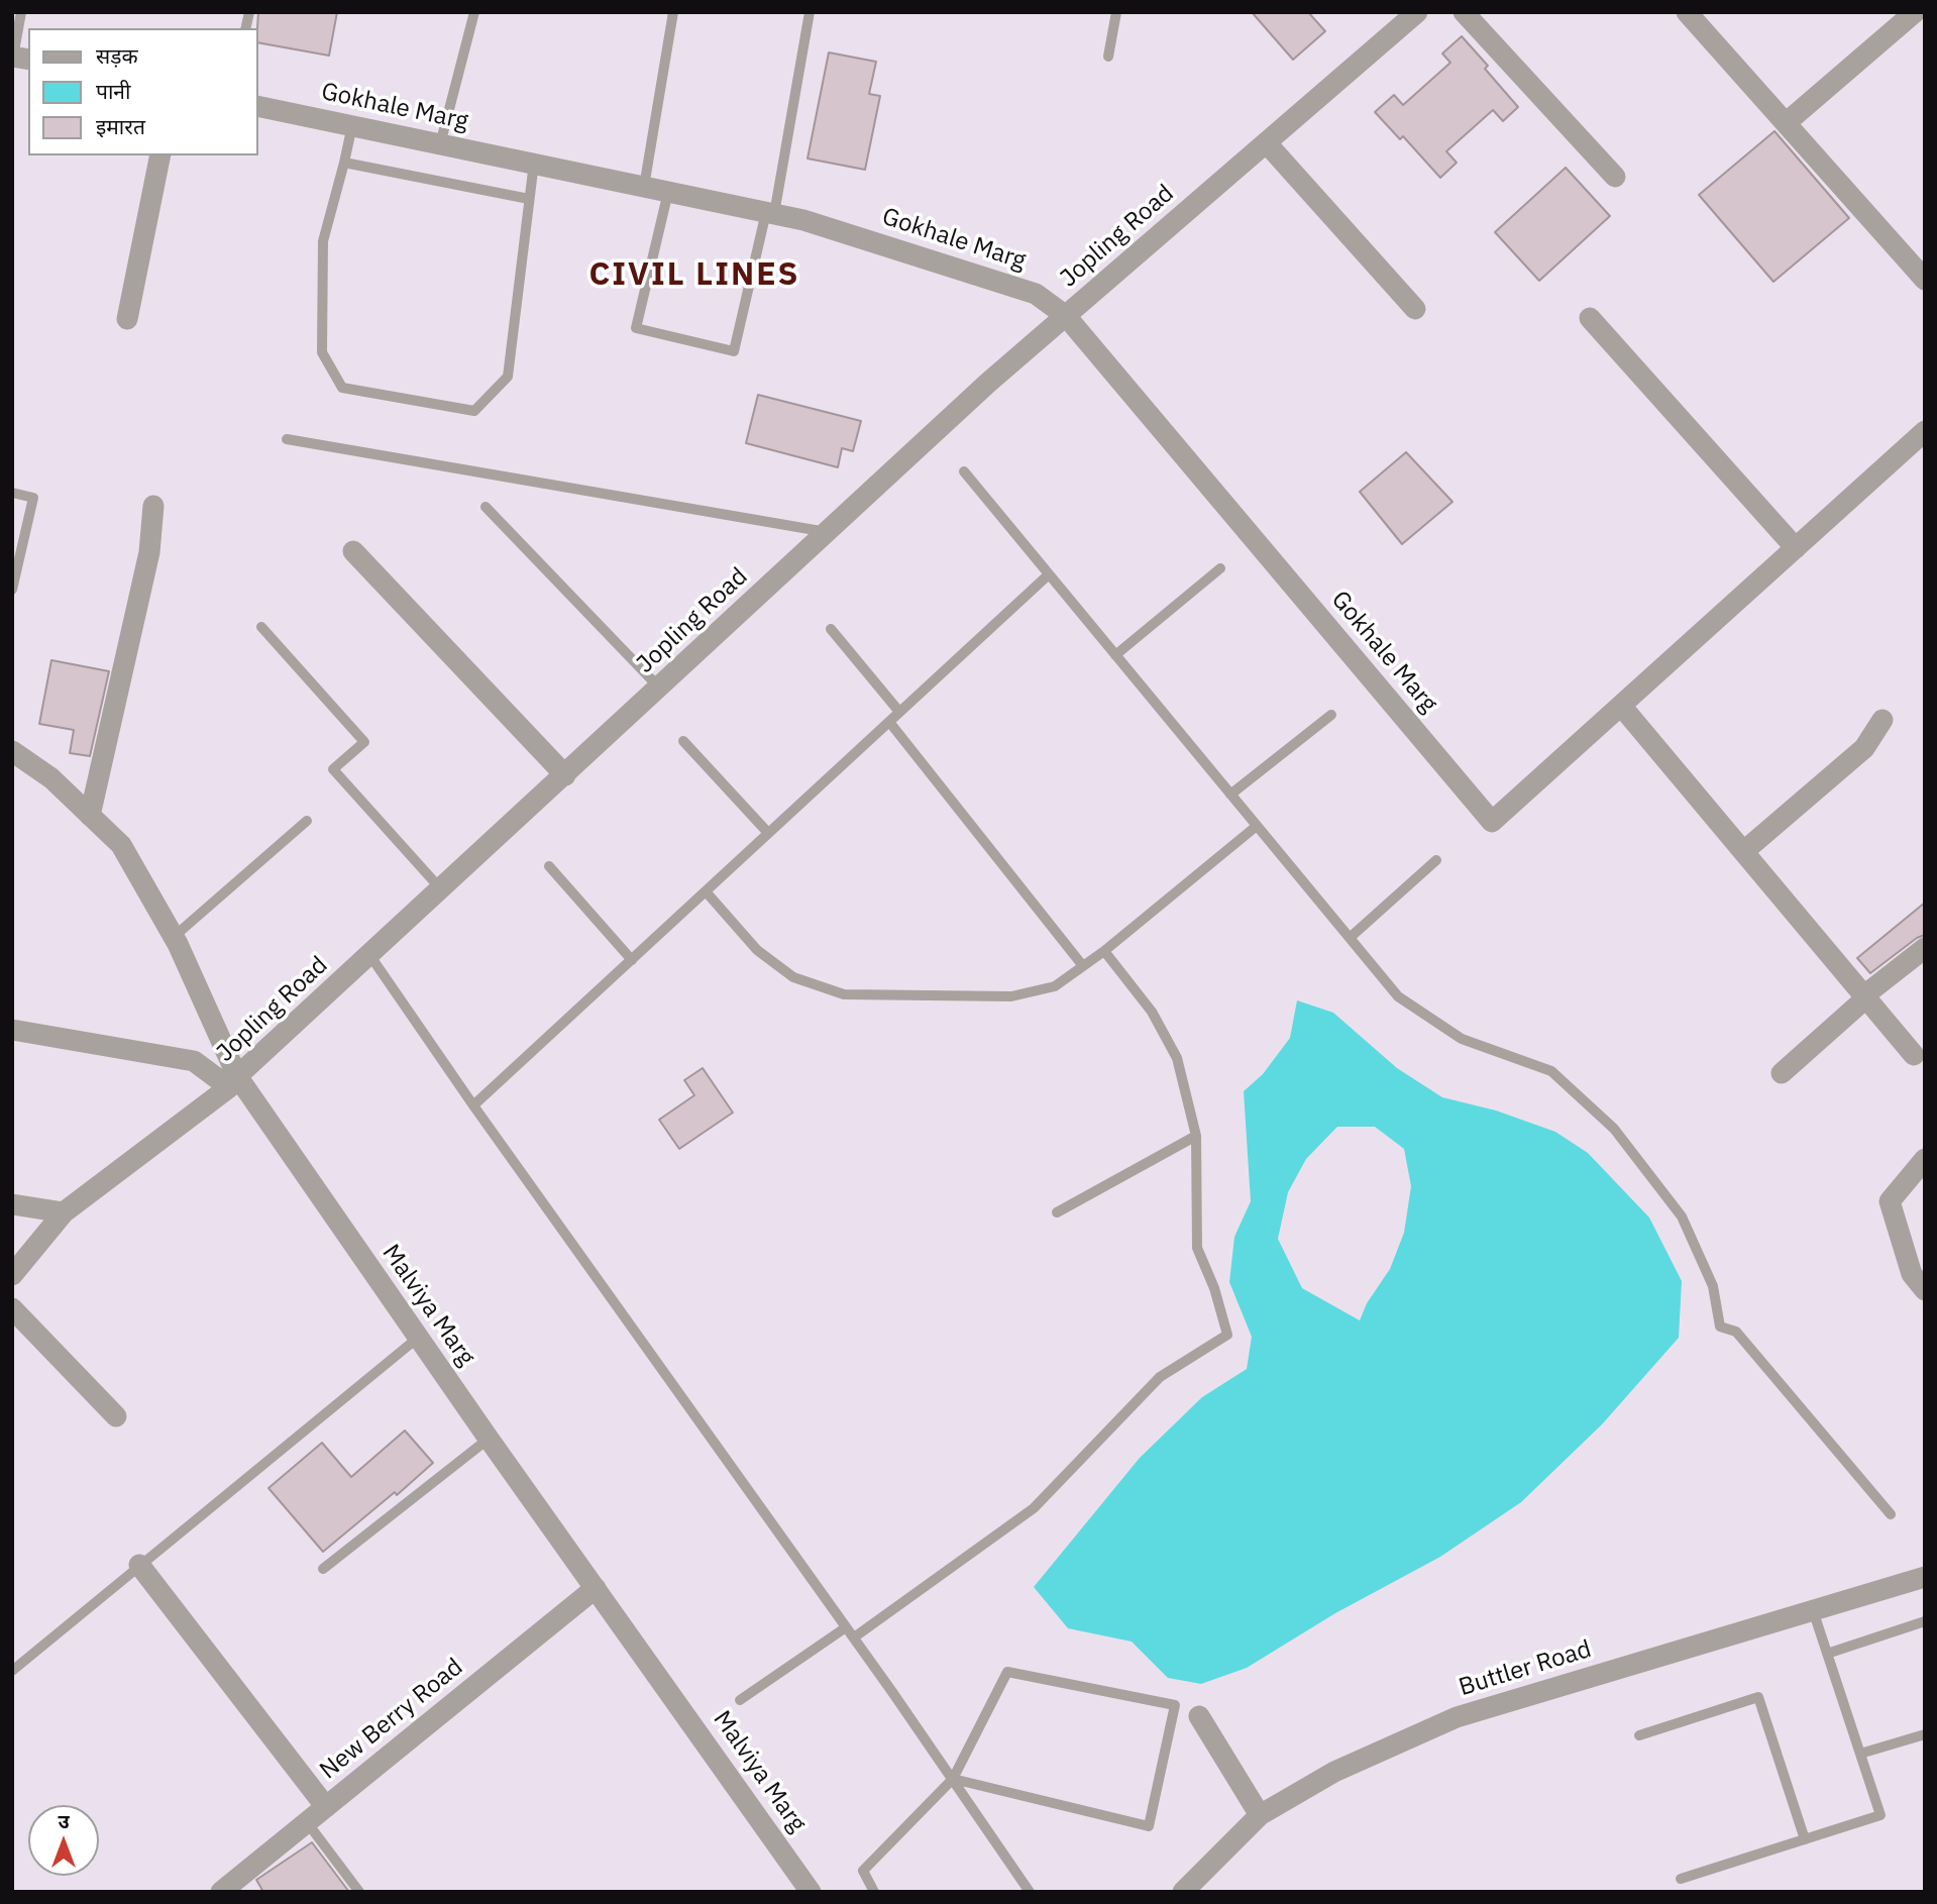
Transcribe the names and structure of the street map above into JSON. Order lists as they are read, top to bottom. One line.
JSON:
{"streets":{"street":["Gokhale Marg","Jopling Road","Malviya Marg","Buttler Road","New Berry Road"]},"crossings":[["Gokhale Marg","Jopling Road"],["Jopling Road","Malviya Marg"],["Malviya Marg","New Berry Road"]],"districts":["CIVIL LINES"],"legend":["सड़क","पानी","इमारत"],"north":"top"}
